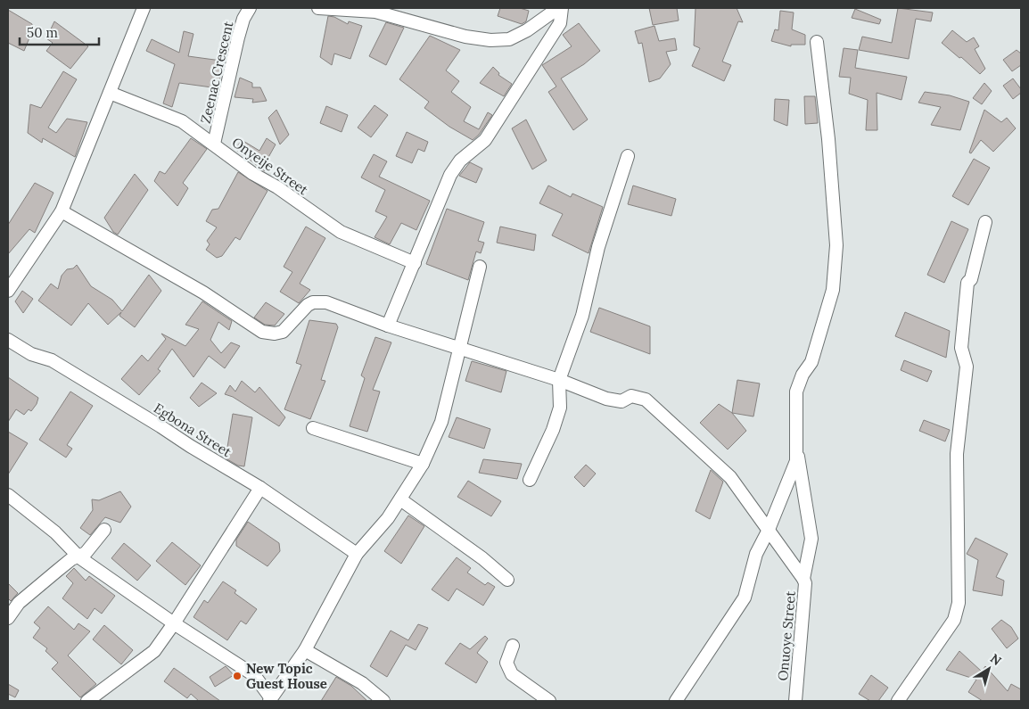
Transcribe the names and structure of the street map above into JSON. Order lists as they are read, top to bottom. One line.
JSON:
{"streets":{"street":["Zeenac Crescent","Onyeije Street","Egbona Street","Onuoye Street"]},"crossings":[["Zeenac Crescent","Onyeije Street"]],"places":["New Topic Guest House"],"scale_bar":"50 m","north":"top right"}
